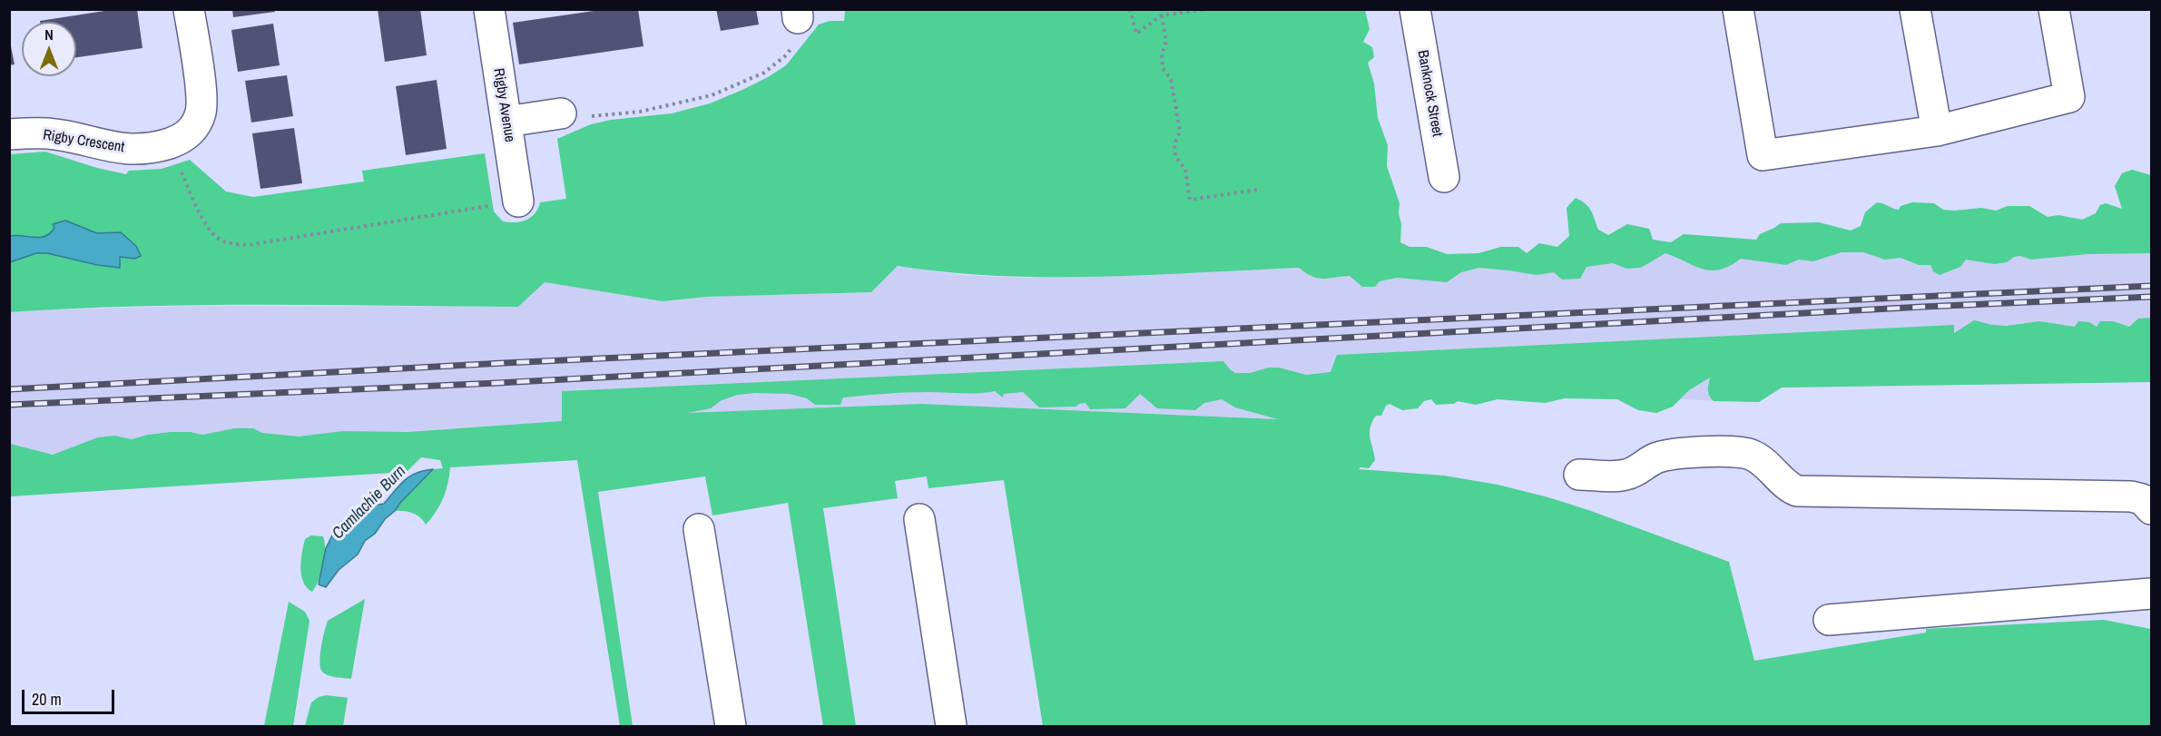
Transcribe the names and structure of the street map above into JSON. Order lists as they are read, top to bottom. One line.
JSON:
{"streets":{"street":["Banknock Street","Rigby Avenue","Rigby Crescent"]},"water":["Camlachie Burn"],"scale_bar":"20 m","north":"top"}
